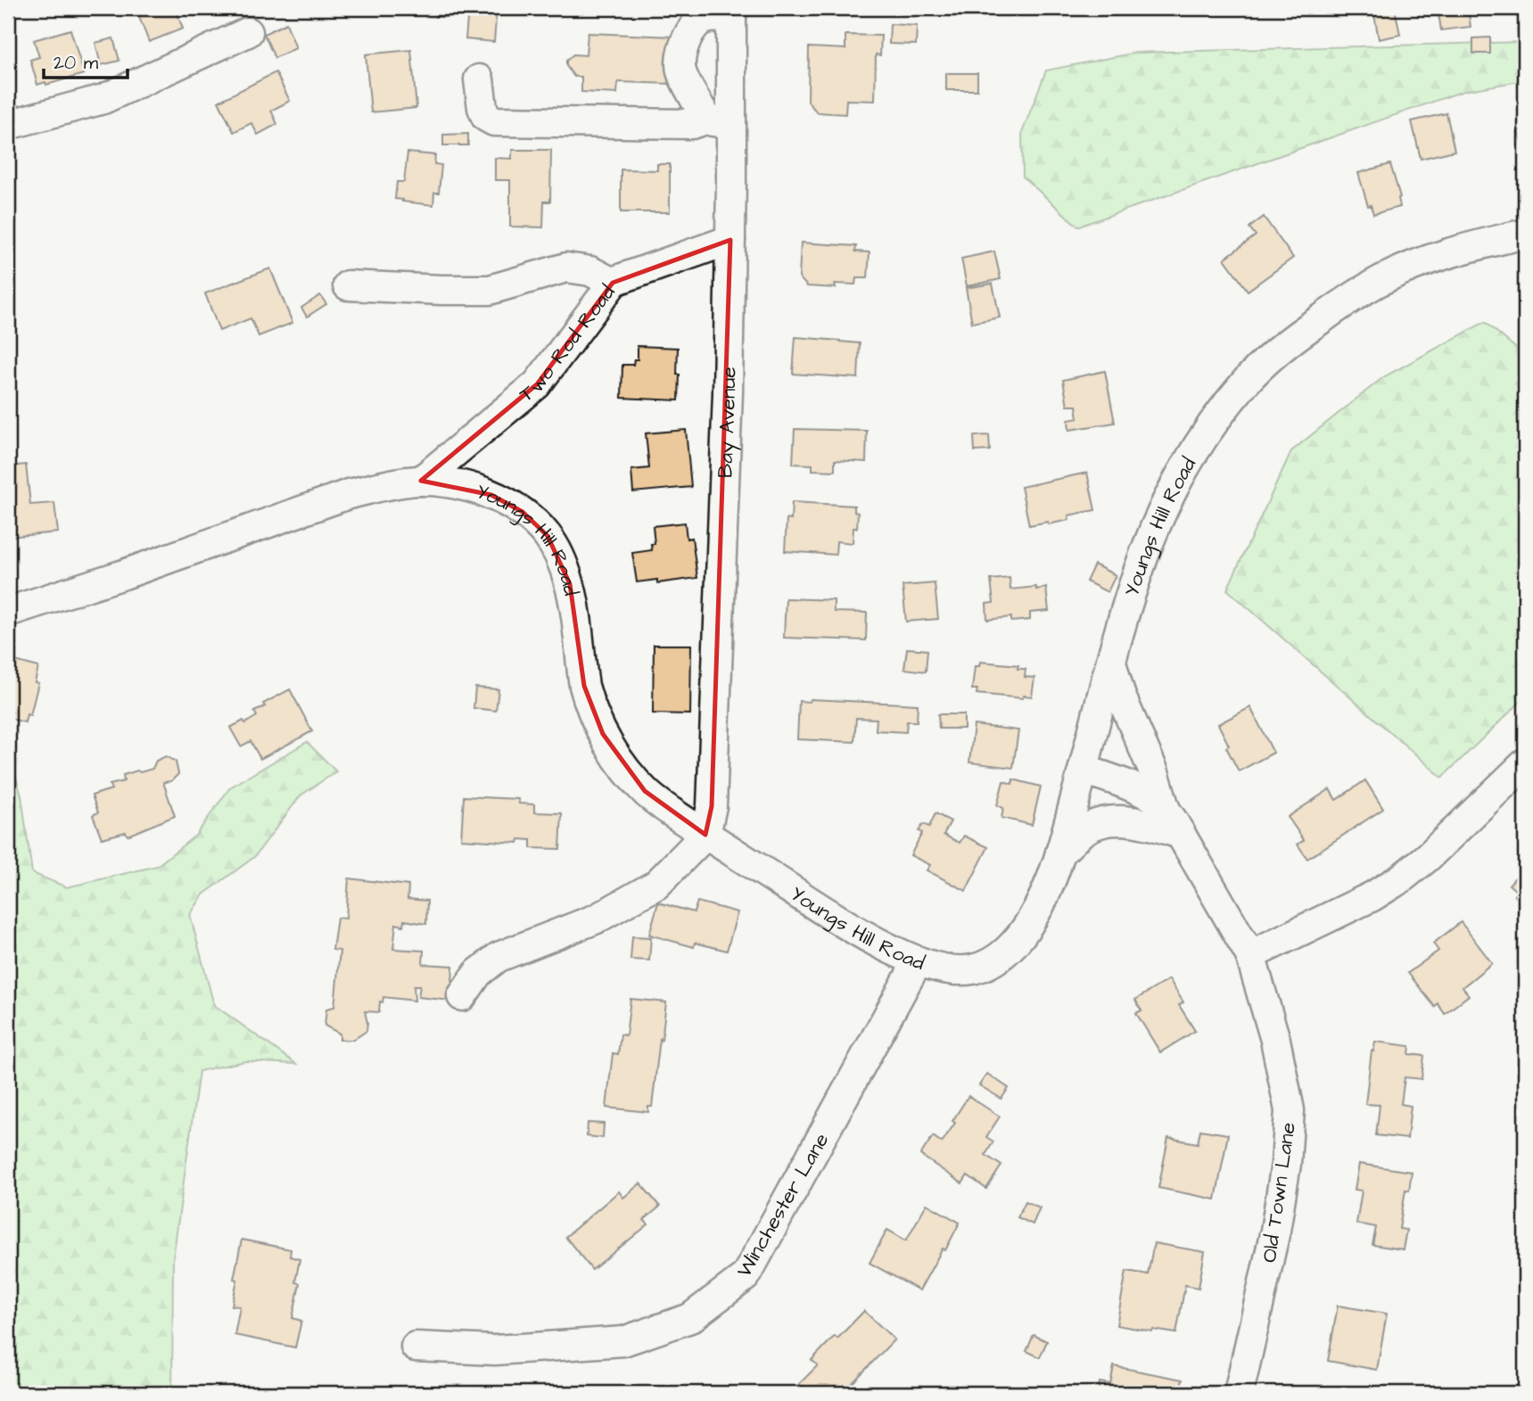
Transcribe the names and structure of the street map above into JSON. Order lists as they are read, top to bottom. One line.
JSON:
{"streets":{"street":["Two Rod Road","Bay Avenue","Youngs Hill Road","Old Town Lane","Winchester Lane"]},"crossings":[["Two Rod Road","Bay Avenue"],["Two Rod Road","Youngs Hill Road"],["Bay Avenue","Youngs Hill Road"],["Youngs Hill Road","Old Town Lane"],["Youngs Hill Road","Winchester Lane"]],"scale_bar":"20 m"}
